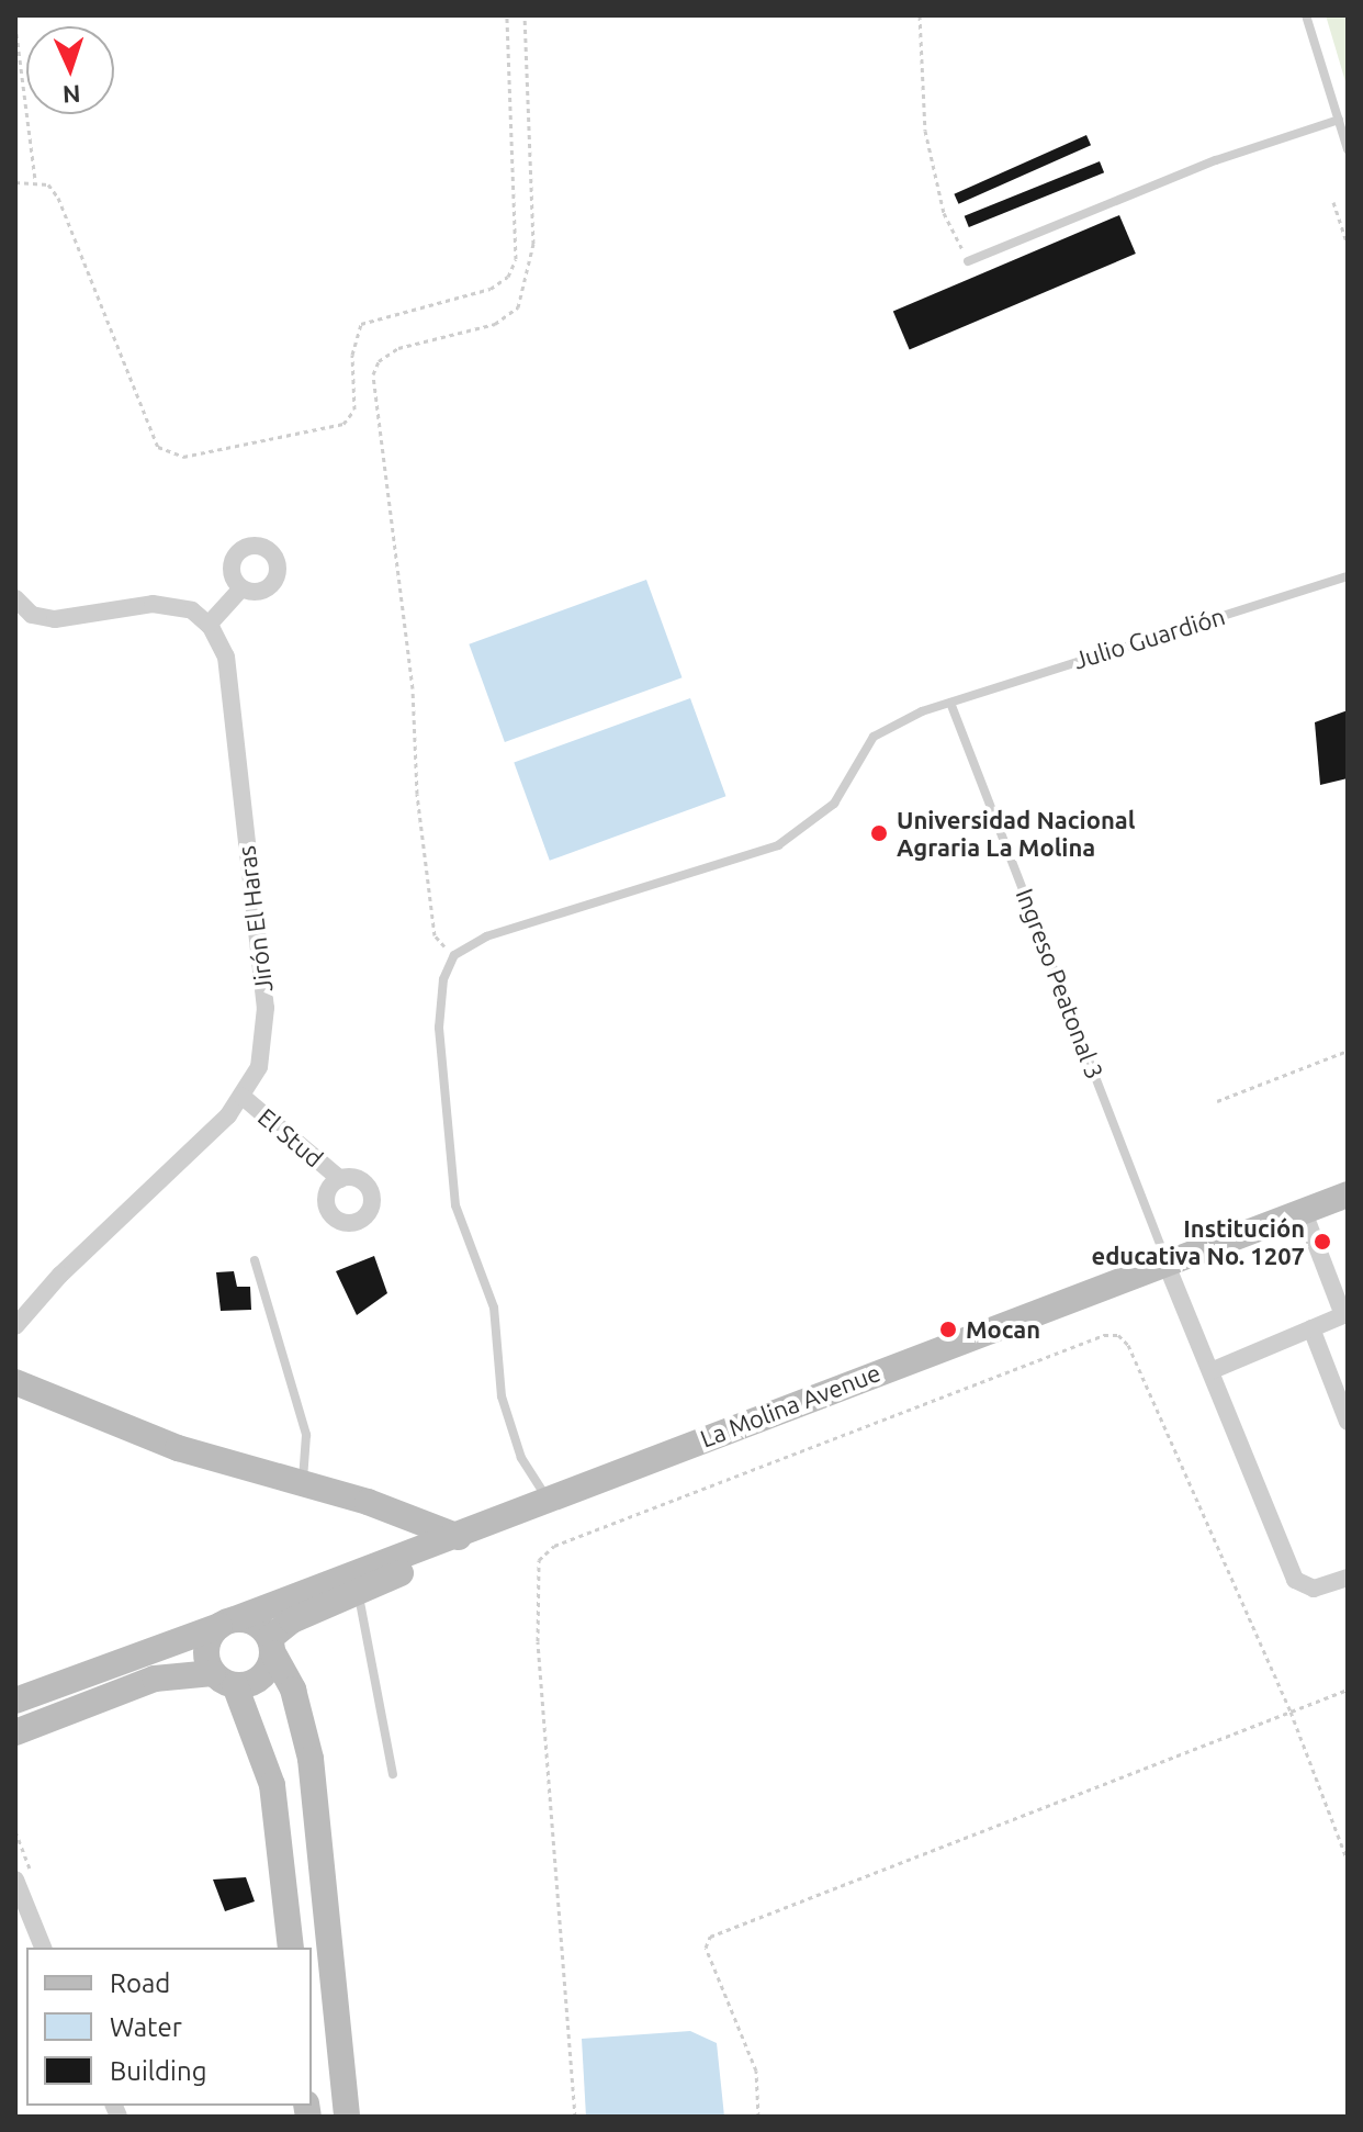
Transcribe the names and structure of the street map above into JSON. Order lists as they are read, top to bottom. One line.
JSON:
{"streets":{"main road":["La Molina Avenue"],"street":["Jirón El Haras","El Stud"],"lane":["Julio Guardión","Ingreso Peatonal 3"]},"crossings":[["Julio Guardión","Ingreso Peatonal 3"],["Jirón El Haras","El Stud"],["Ingreso Peatonal 3","La Molina Avenue"]],"places":["Universidad Nacional Agraria La Molina","Institución educativa No. 1207","Mocan"],"legend":["Road","Water","Building"],"north":"bottom"}
